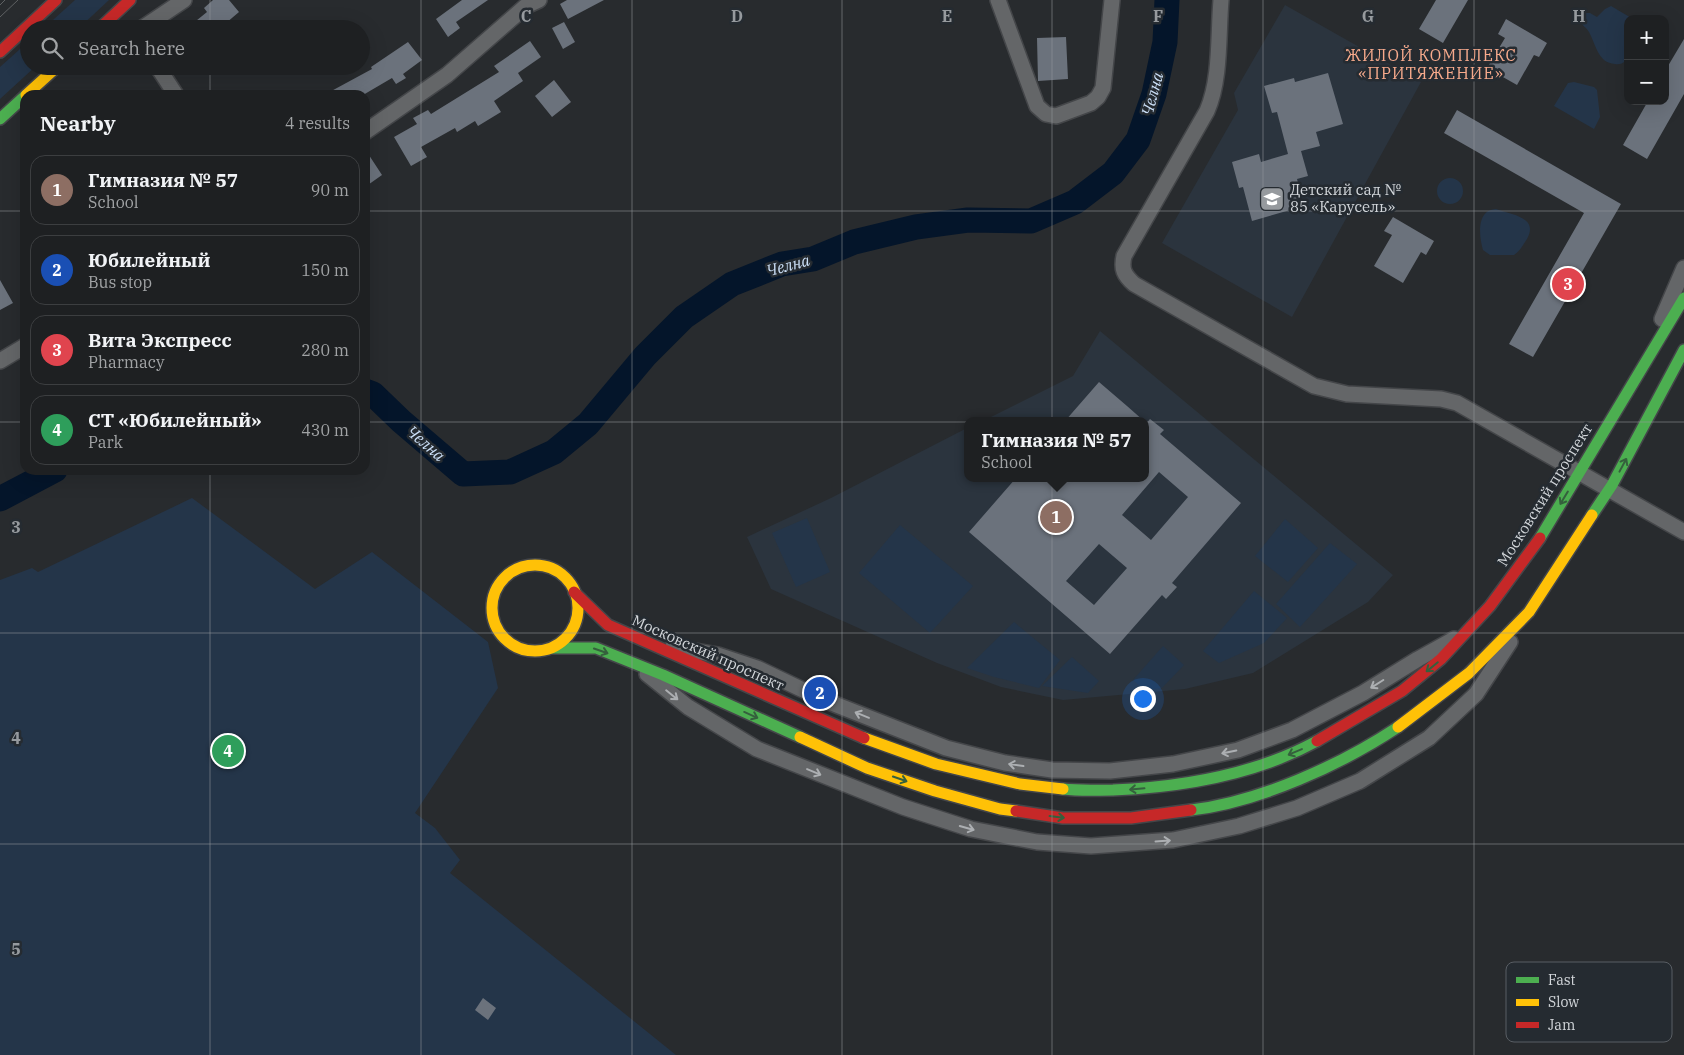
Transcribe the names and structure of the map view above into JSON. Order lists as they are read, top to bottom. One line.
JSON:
{"streets":{"main road":["Московский проспект"]},"districts":["ЖИЛОЙ КОМПЛЕКС «ПРИТЯЖЕНИЕ»"],"water":["Челна"],"places":{"school or university":["Детский сад № 85 «Карусель»"]},"legend":["Fast","Slow","Jam"],"page":{"map_buttons":["+","−"],"search":"Search here","heading":["Nearby","4 results"],"list":[{"mark":"1","name":"Гимназия № 57","note":"School","value":"90 m"},{"mark":"2","name":"Юбилейный","note":"Bus stop","value":"150 m"},{"mark":"3","name":"Вита Экспресс","note":"Pharmacy","value":"280 m"},{"mark":"4","name":"СТ «Юбилейный»","note":"Park","value":"430 m"}],"pins":["3","1","2","4"],"popup":["Гимназия № 57","School"]},"grid":{"columns":["C","D","E","F","G","H"],"rows":["3","4","5"]}}
